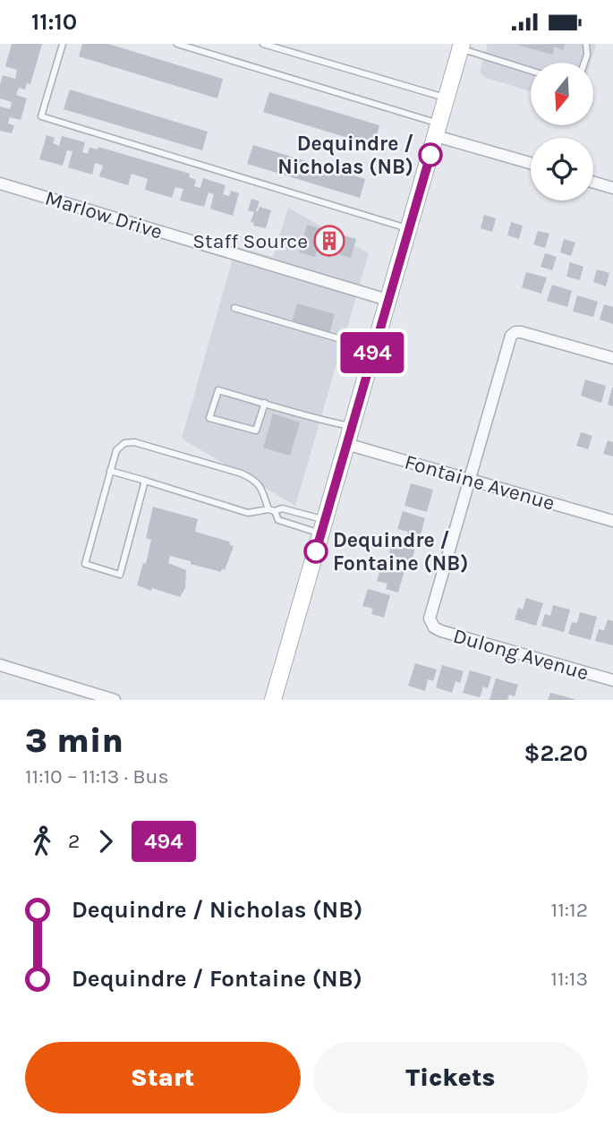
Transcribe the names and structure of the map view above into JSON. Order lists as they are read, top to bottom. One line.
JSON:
{"streets":{"street":["Marlow Drive","Fontaine Avenue","Dulong Avenue"]},"crossings":[["Fontaine Avenue","Dulong Avenue"]],"places":{"other":["Dequindre / Nicholas (NB)","Dequindre / Fontaine (NB)"],"building":["Staff Source"]},"lines":["bus line 494"],"north":"bottom","page":{"status":"11:10","on_map":"494","heading":["3 min","11:10 – 11:13 · Bus","$2.20"],"legs":["2","494"],"list":[{"name":"Dequindre / Nicholas (NB)","value":"11:12"},{"name":"Dequindre / Fontaine (NB)","value":"11:13"}],"buttons":["Start","Tickets"]}}
